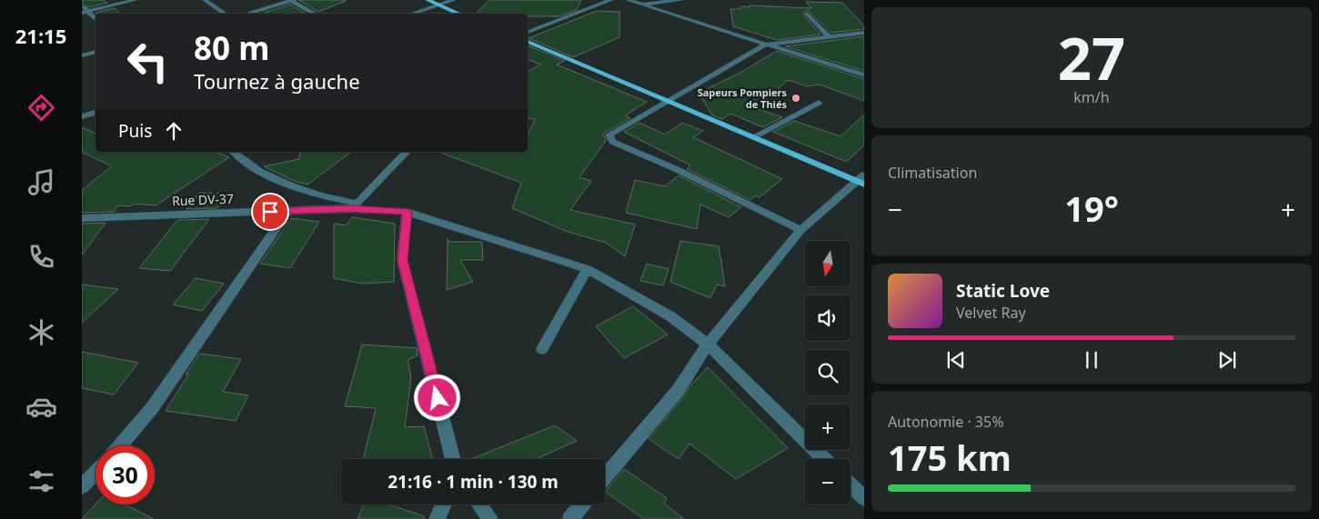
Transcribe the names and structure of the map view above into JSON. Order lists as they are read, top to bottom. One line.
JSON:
{"streets":{"street":["Rue DV-37"]},"places":["Sapeurs Pompiers de Thiés"],"north":"bottom","page":{"tabs":"21:15","tile":[["27","km/h"],"Climatisation",["Autonomie · 35%","175 km"]],"turn":["80 m","Tournez à gauche"],"then":"Puis","heat":["−","19°","+"],"map_buttons":["+","−"],"song":["Static Love","Velvet Ray"],"limit":"30","trip":"21:16 · 1 min · 130 m"}}
